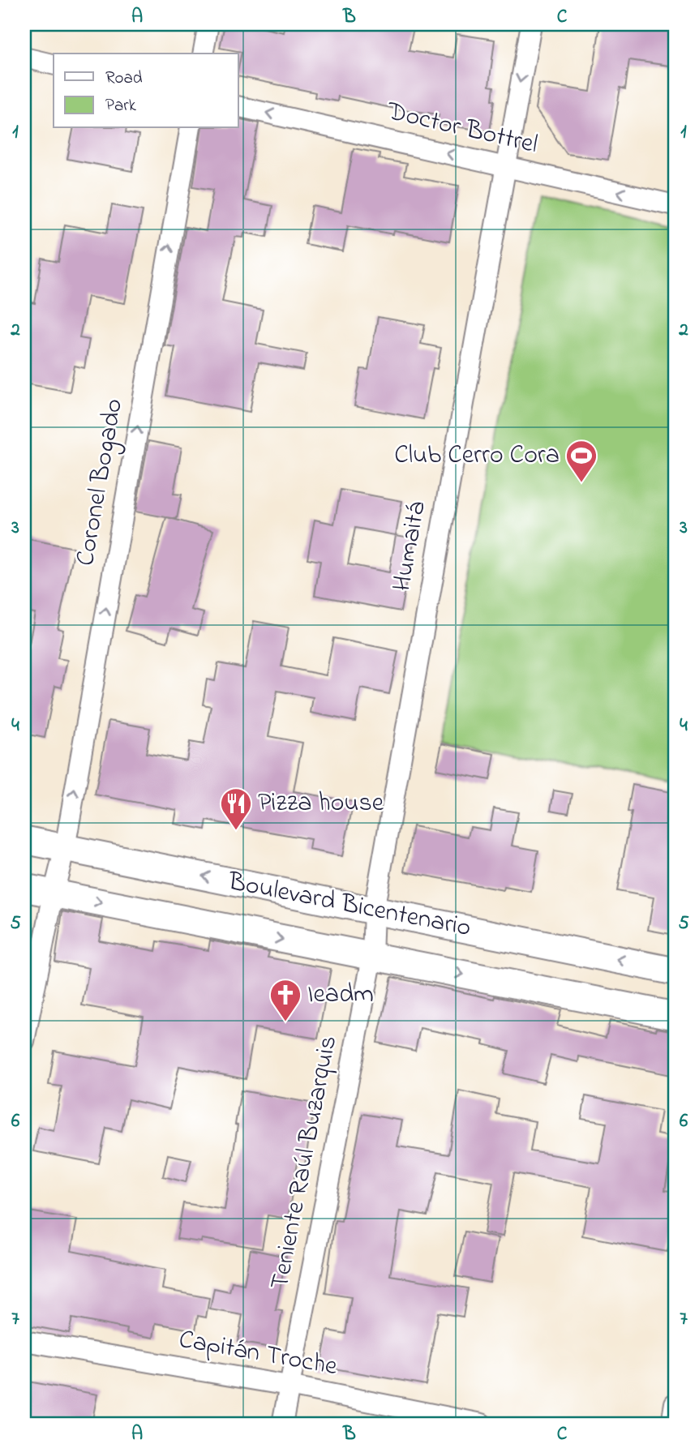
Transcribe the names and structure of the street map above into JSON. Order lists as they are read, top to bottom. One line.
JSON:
{"streets":{"main road":["Boulevard Bicentenario"],"street":["Doctor Bottrel","Coronel Bogado","Humaitá","Teniente Raúl Buzarquis","Capitán Troche"]},"crossings":[["Doctor Bottrel","Humaitá"],["Coronel Bogado","Boulevard Bicentenario"],["Humaitá","Boulevard Bicentenario"],["Humaitá","Teniente Raúl Buzarquis"],["Boulevard Bicentenario","Teniente Raúl Buzarquis"],["Teniente Raúl Buzarquis","Capitán Troche"]],"one_way":["Doctor Bottrel","Coronel Bogado"],"places":{"sports":["Club Cerro Cora"],"restaurant":["Pizza house"],"church":["Ieadm"]},"legend":["Road","Park"],"grid":{"columns":["A","B","C"],"rows":["1","2","3","4","5","6","7"]}}
